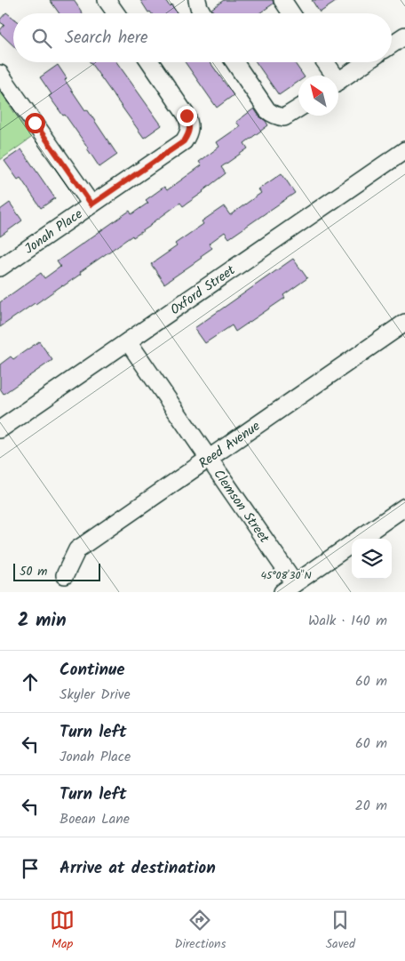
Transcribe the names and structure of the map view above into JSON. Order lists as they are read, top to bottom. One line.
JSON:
{"streets":{"street":["Jonah Place","Oxford Street","Reed Avenue","Clemson Street"]},"crossings":[["Oxford Street","Clemson Street"],["Reed Avenue","Clemson Street"]],"scale_bar":"50 m","north":"top left","page":{"search":"Search here","scale":"50 m","heading":["2 min","Walk · 140 m"],"list":[["Continue","Skyler Drive","60 m"],["Turn left","Jonah Place","60 m"],["Turn left","Boean Lane","20 m"],"Arrive at destination"],"nav":["Map","Directions","Saved"]},"coordinates":["45°08'30\"N"]}
